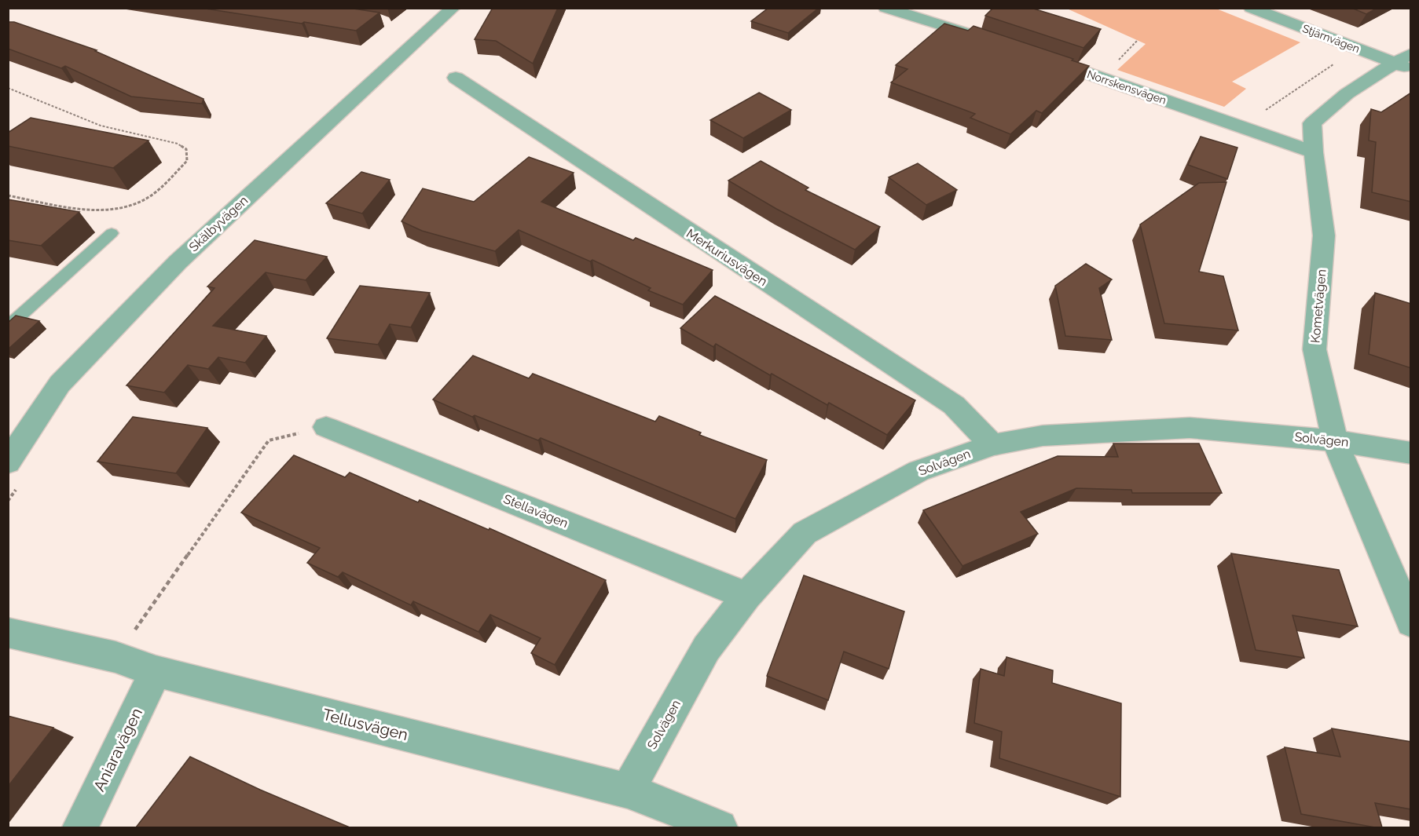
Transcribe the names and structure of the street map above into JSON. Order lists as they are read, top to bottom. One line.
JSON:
{"streets":{"street":["Stjärnvägen","Norrskensvägen","Skälbyvägen","Merkuriusvägen","Kometvägen","Solvägen","Stellavägen","Tellusvägen","Aniaravägen"]},"crossings":[["Stjärnvägen","Kometvägen"],["Norrskensvägen","Kometvägen"],["Merkuriusvägen","Solvägen"],["Kometvägen","Solvägen"],["Solvägen","Stellavägen"],["Solvägen","Tellusvägen"],["Tellusvägen","Aniaravägen"]]}
